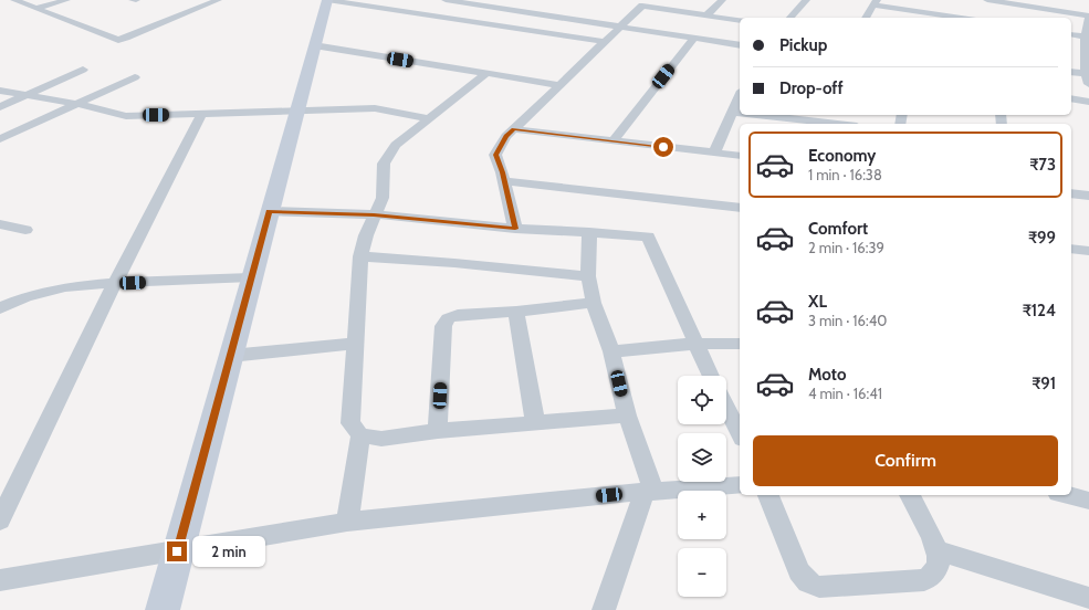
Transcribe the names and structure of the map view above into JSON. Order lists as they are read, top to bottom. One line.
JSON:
{"page":{"banner":["Pickup","Drop-off"],"list":[{"name":"Economy","note":"1 min · 16:38","value":"₹73"},{"name":"Comfort","note":"2 min · 16:39","value":"₹99"},{"name":"XL","note":"3 min · 16:40","value":"₹124"},{"name":"Moto","note":"4 min · 16:41","value":"₹91"}],"map_buttons":["+","−"],"buttons":"Confirm","bubble":"2 min"}}
